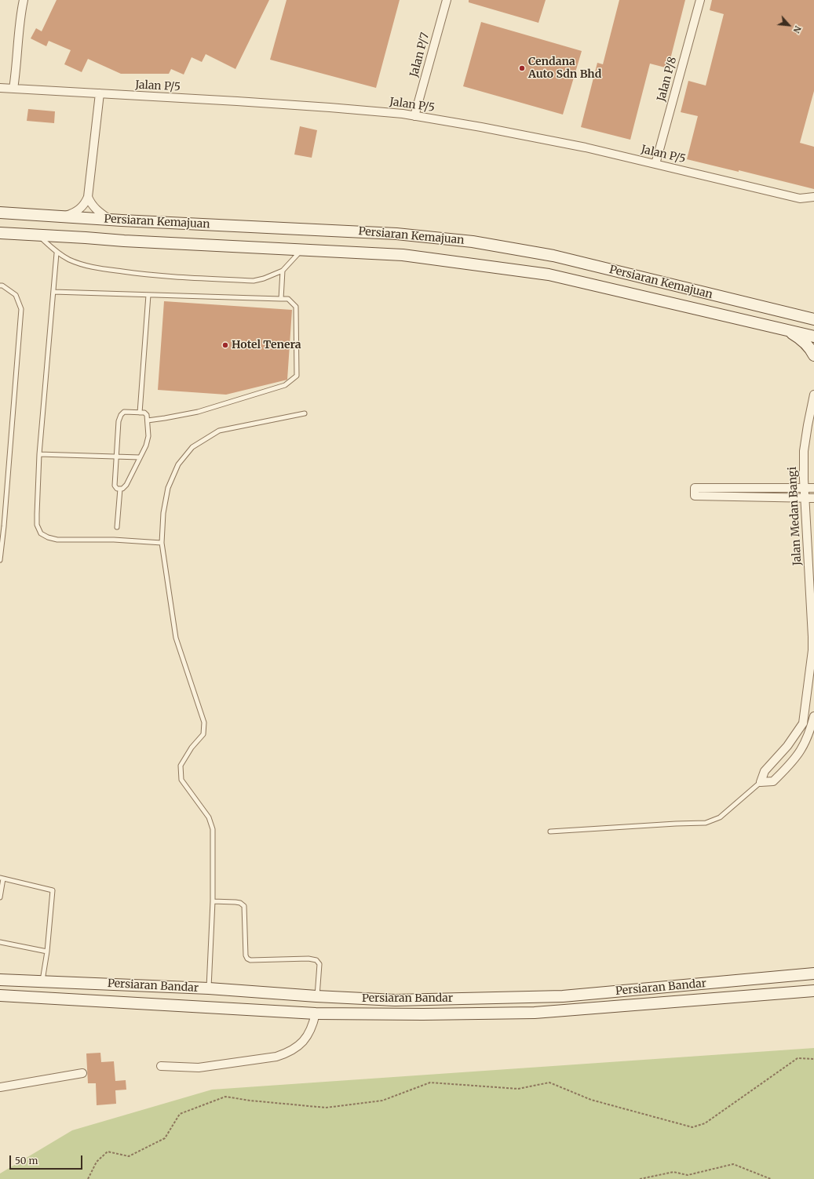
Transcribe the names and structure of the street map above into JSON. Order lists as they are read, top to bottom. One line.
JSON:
{"streets":{"main road":["Persiaran Kemajuan","Persiaran Bandar"],"street":["Jalan P/7","Jalan P/8","Jalan P/5","Jalan Medan Bangi"]},"crossings":[["Jalan P/7","Jalan P/5"],["Jalan P/8","Jalan P/5"]],"places":["Cendana Auto Sdn Bhd","Hotel Tenera"],"scale_bar":"50 m","north":"bottom right"}
